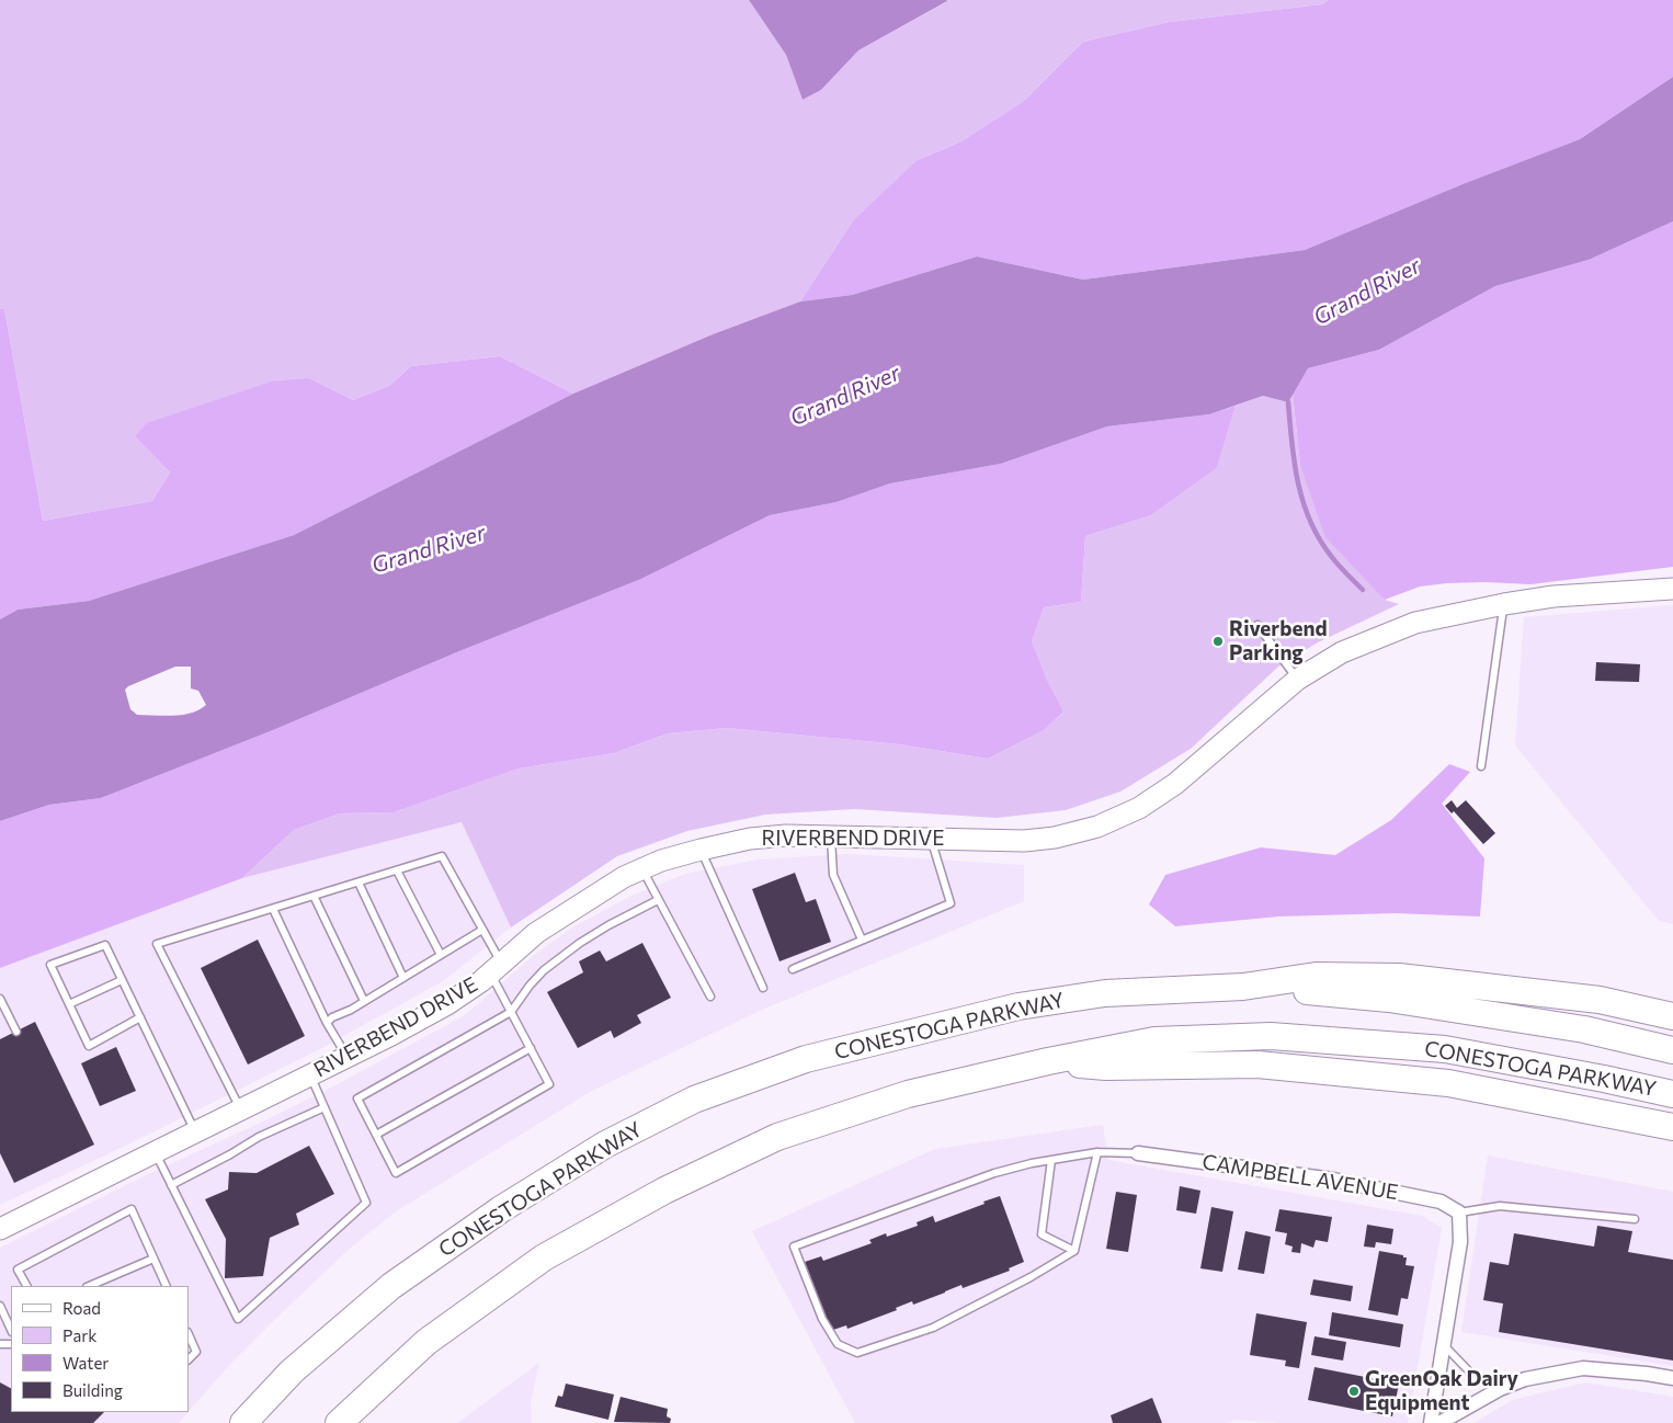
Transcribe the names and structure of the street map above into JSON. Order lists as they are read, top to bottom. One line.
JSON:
{"streets":{"highway":["CONESTOGA PARKWAY"],"street":["RIVERBEND DRIVE","CAMPBELL AVENUE"]},"water":["Grand River"],"places":["Riverbend Parking","GreenOak Dairy Equipment"],"legend":["Road","Park","Water","Building"]}
